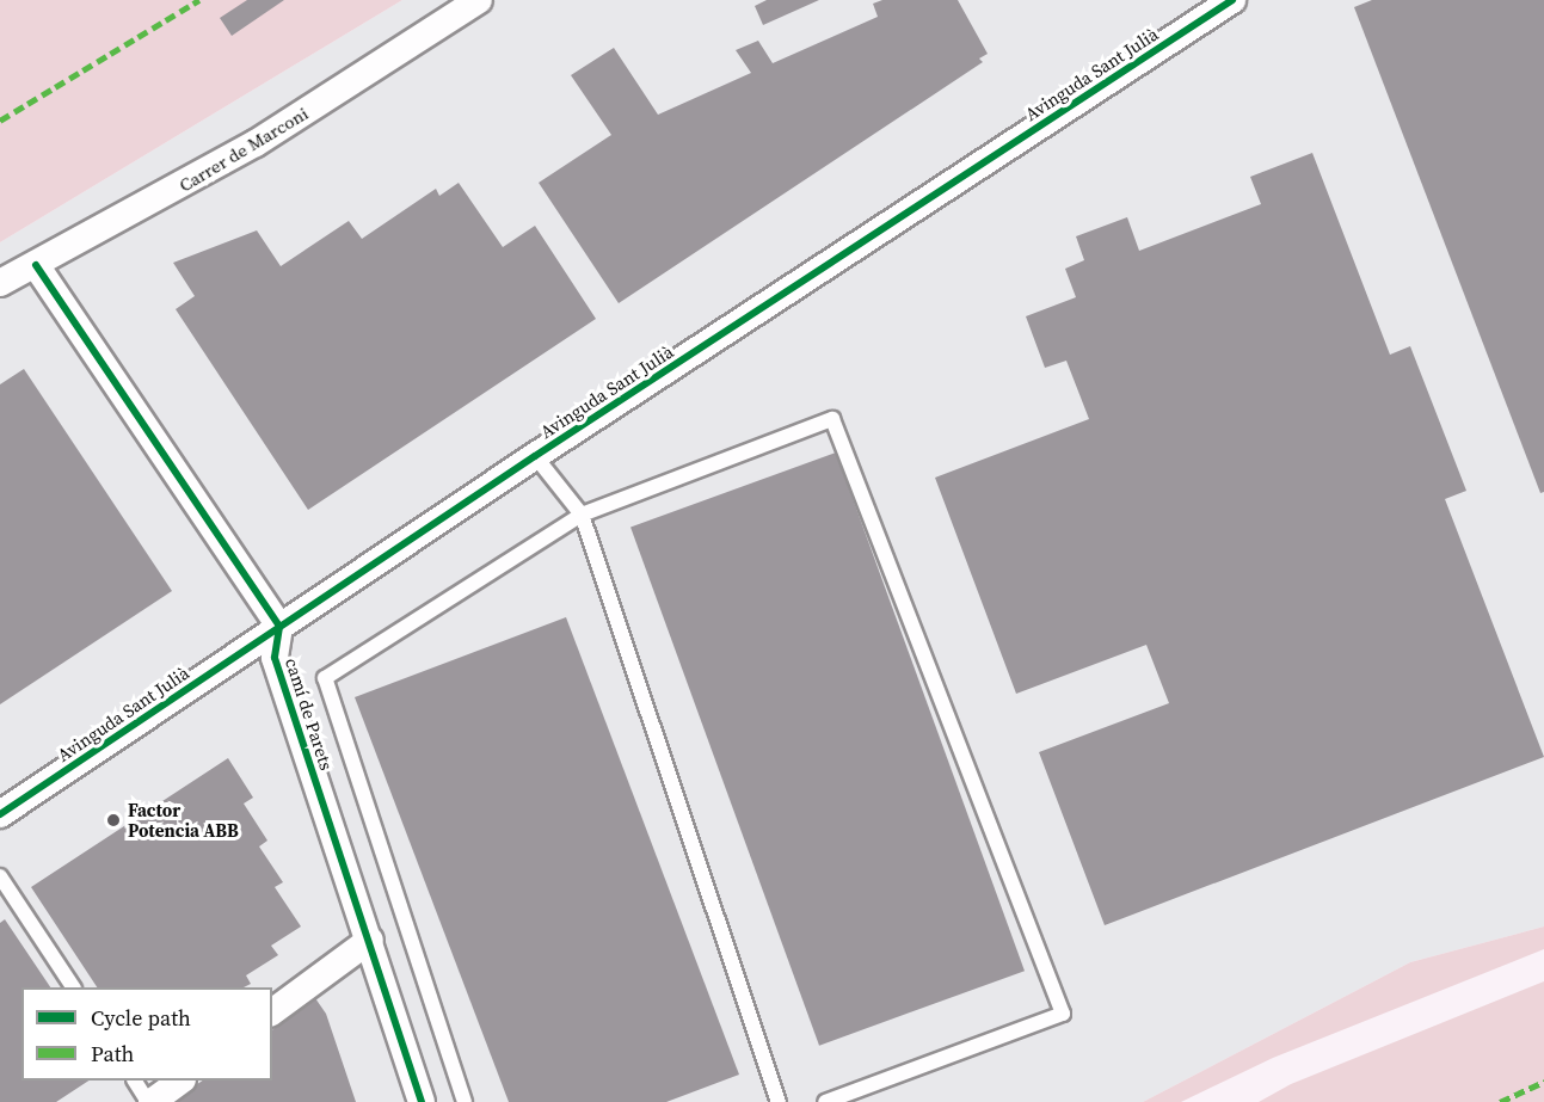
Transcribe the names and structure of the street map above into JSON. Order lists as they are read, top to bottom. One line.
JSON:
{"streets":{"street":["Avinguda Sant Julià","Carrer de Marconi","camí de Parets"]},"crossings":[["Avinguda Sant Julià","camí de Parets"]],"places":["Factor Potencia ABB"],"legend":["Cycle path","Path"]}
